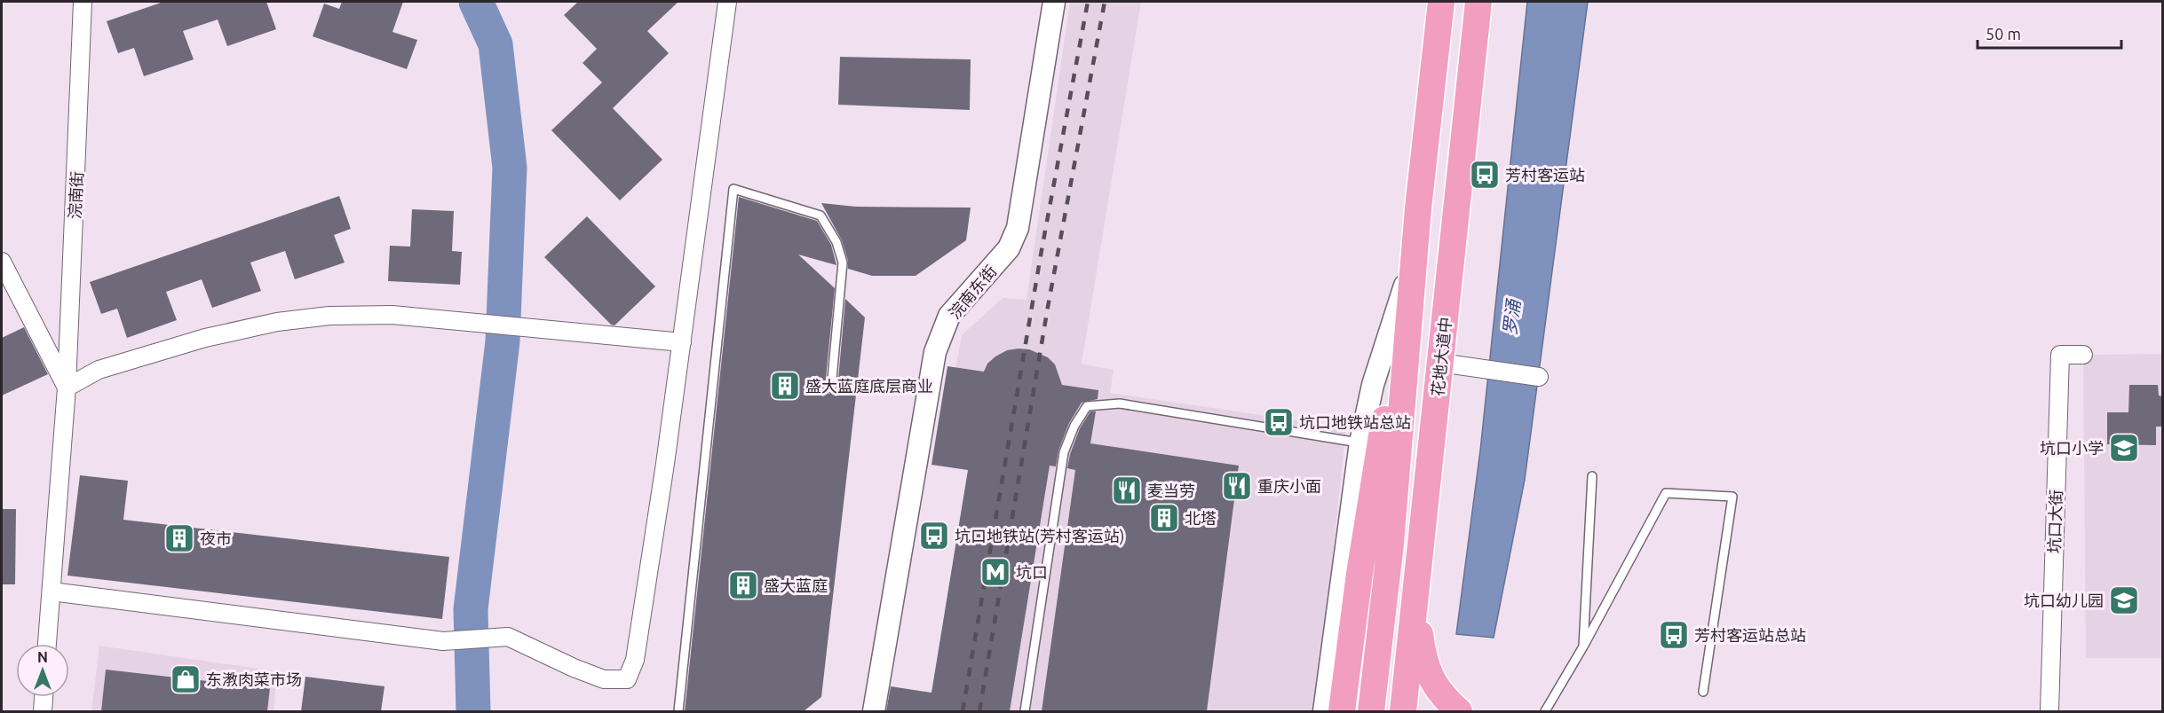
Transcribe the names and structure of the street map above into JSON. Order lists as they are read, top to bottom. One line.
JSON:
{"streets":{"main road":["花地大道中"],"street":["浣南街","浣南东街","坑口大街"]},"water":["罗涌"],"places":{"bus stop":["芳村客运站","坑口地铁站总站","坑口地铁站(芳村客运站)","芳村客运站总站"],"building":["盛大蓝庭底层商业","北塔","夜市","盛大蓝庭"],"school or university":["坑口小学","坑口幼儿园"],"restaurant":["重庆小面","麦当劳"],"metro station":["坑口"],"shop":["东漖肉菜市场"]},"scale_bar":"50 m","north":"top"}
